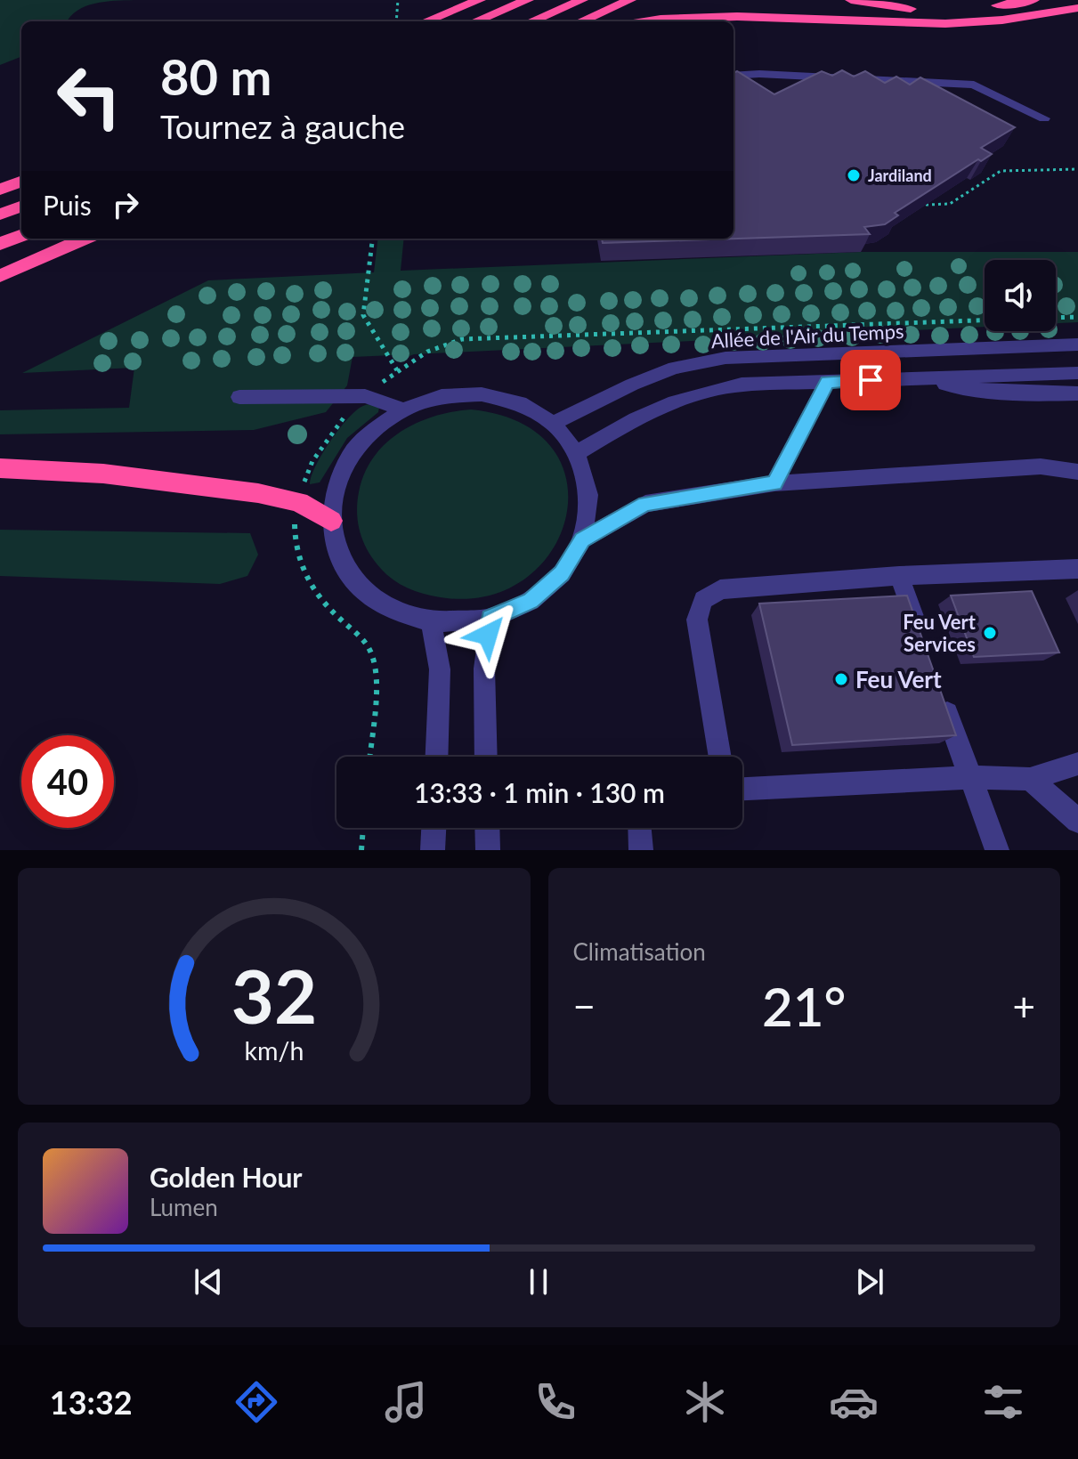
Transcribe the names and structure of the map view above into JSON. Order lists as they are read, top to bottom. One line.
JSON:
{"streets":{"street":["Allée de l'Air du Temps"]},"places":["Jardiland","Feu Vert Services","Feu Vert"],"page":{"turn":["80 m","Tournez à gauche"],"then":"Puis","limit":"40","trip":"13:33 · 1 min · 130 m","tile":"Climatisation","heat":["−","21°","+"],"song":["Golden Hour","Lumen"],"tabs":"13:32","gauge":["32","km/h"]}}
